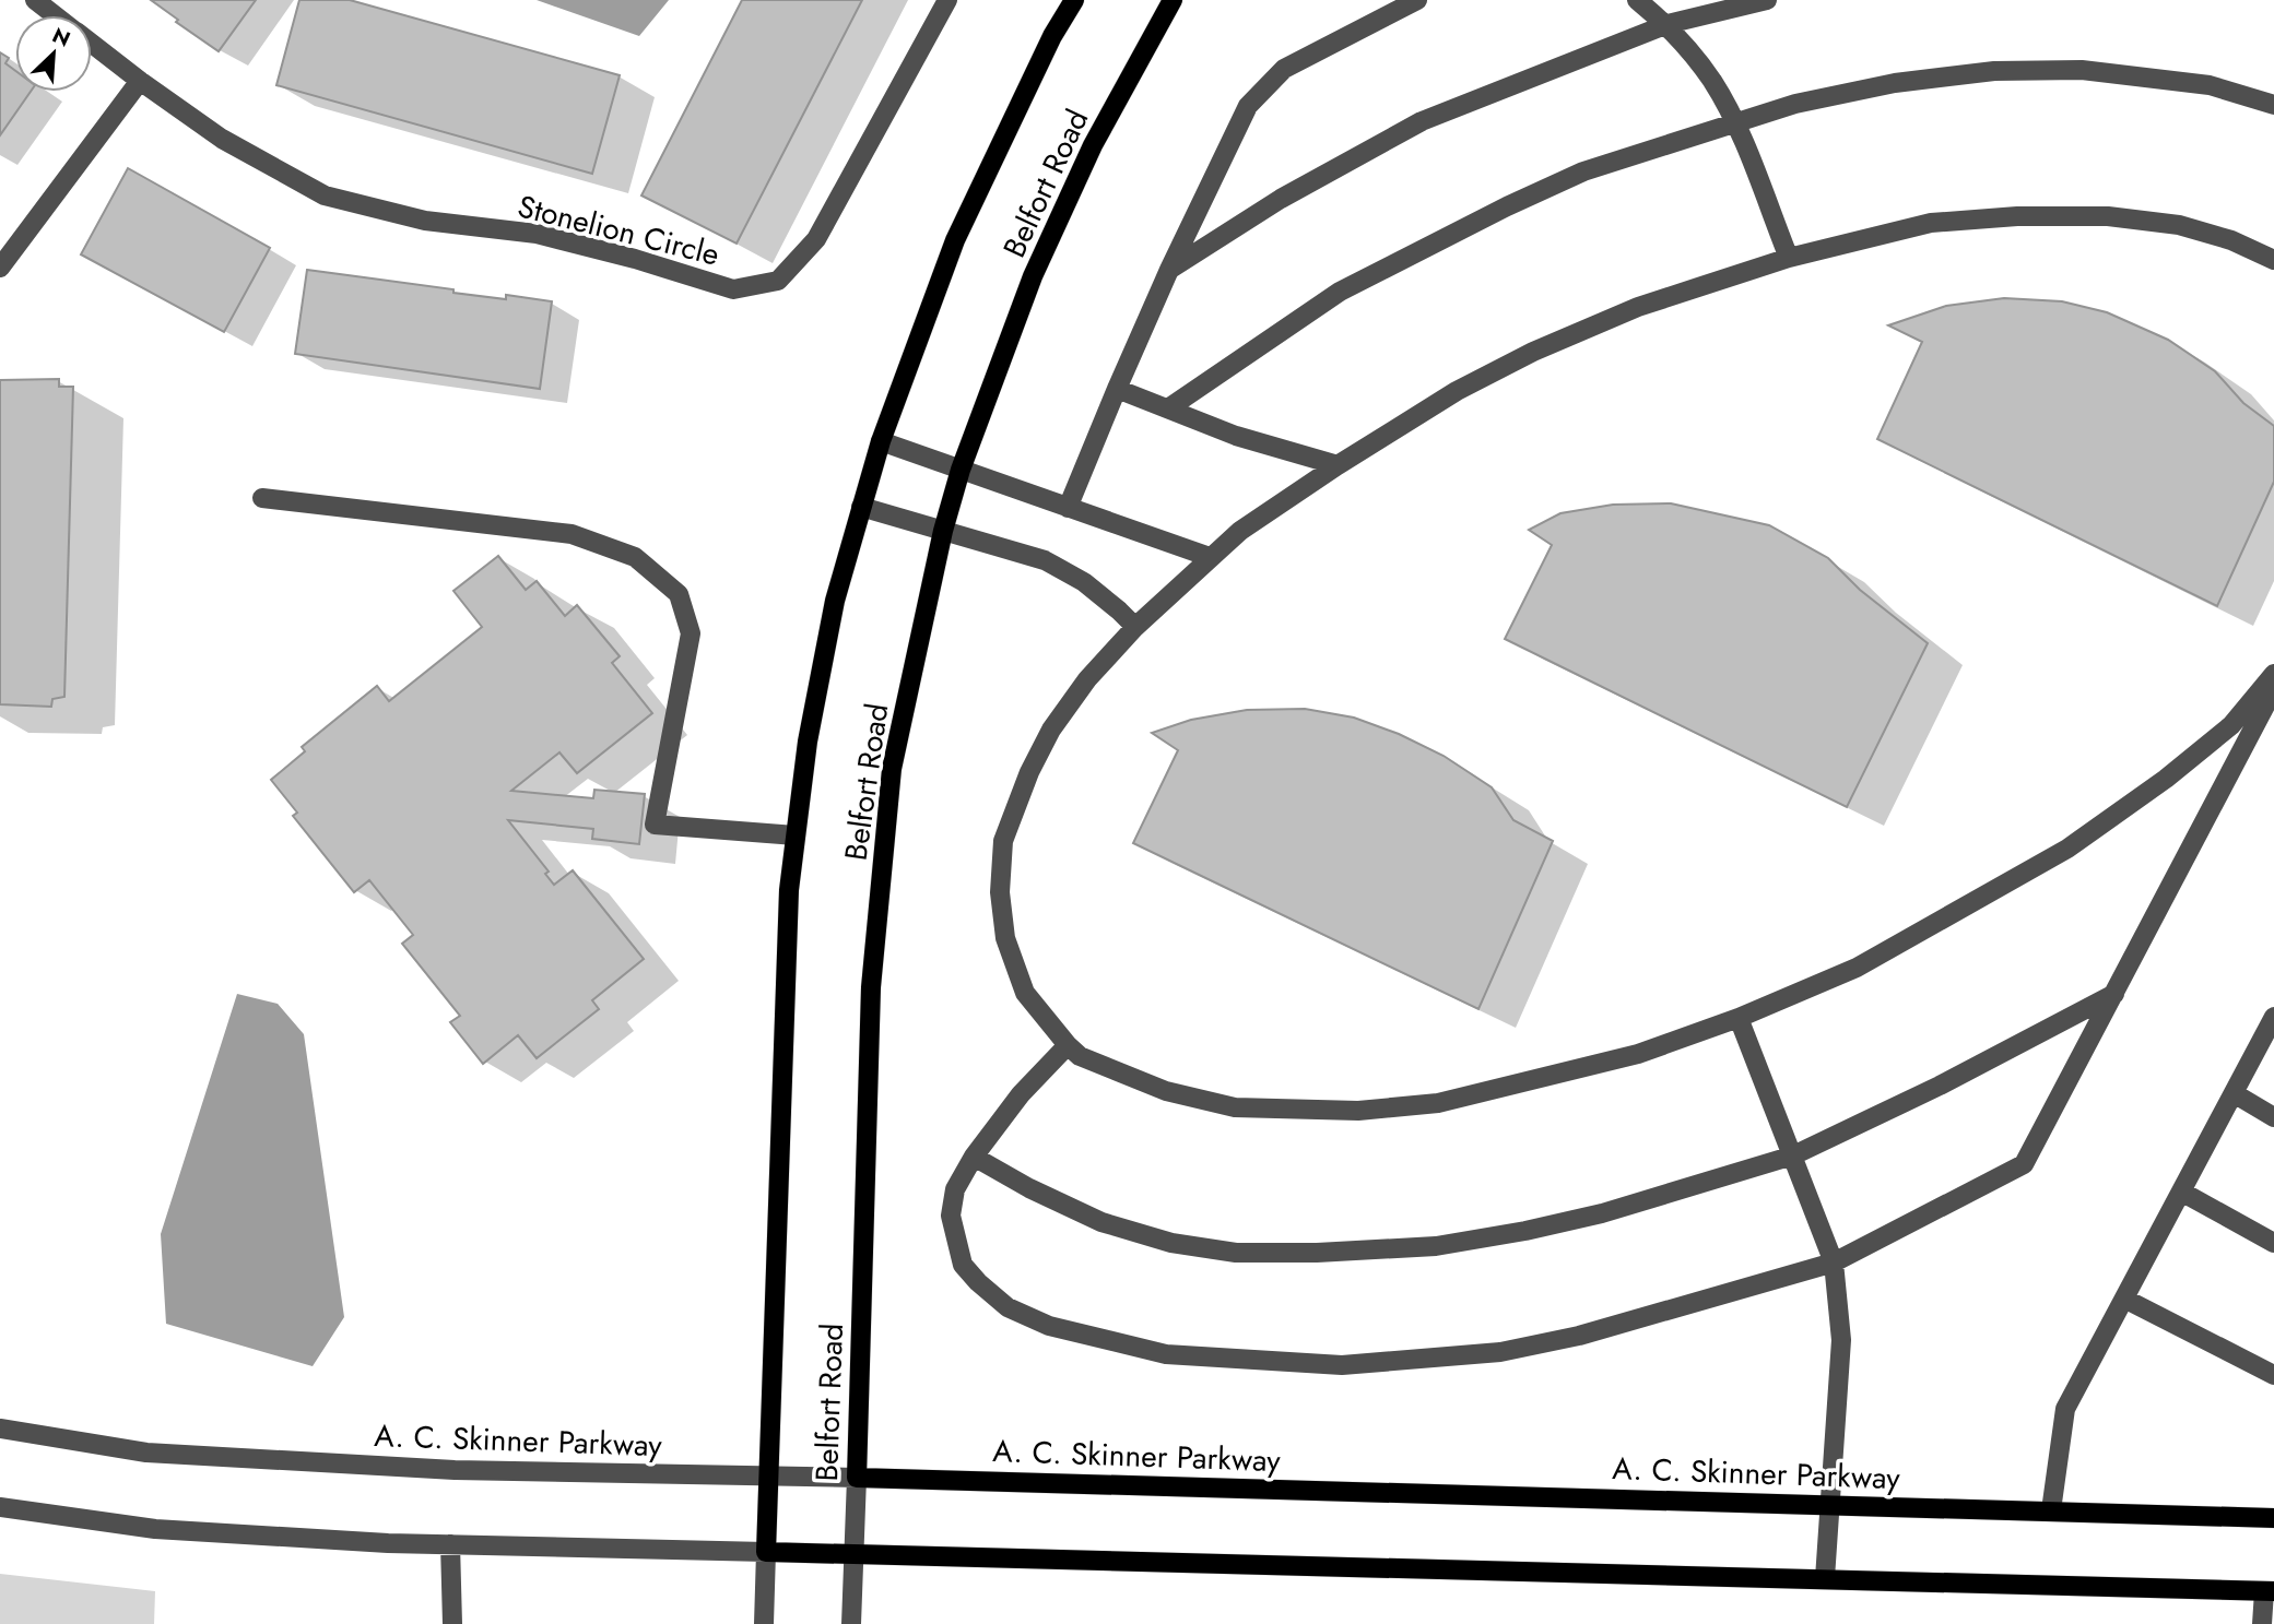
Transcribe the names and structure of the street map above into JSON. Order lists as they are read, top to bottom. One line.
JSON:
{"streets":{"main road":["Belfort Road","A. C. Skinner Parkway"],"street":["Stonelion Circle"]},"crossings":[["Belfort Road","A. C. Skinner Parkway"]],"north":"top right"}
